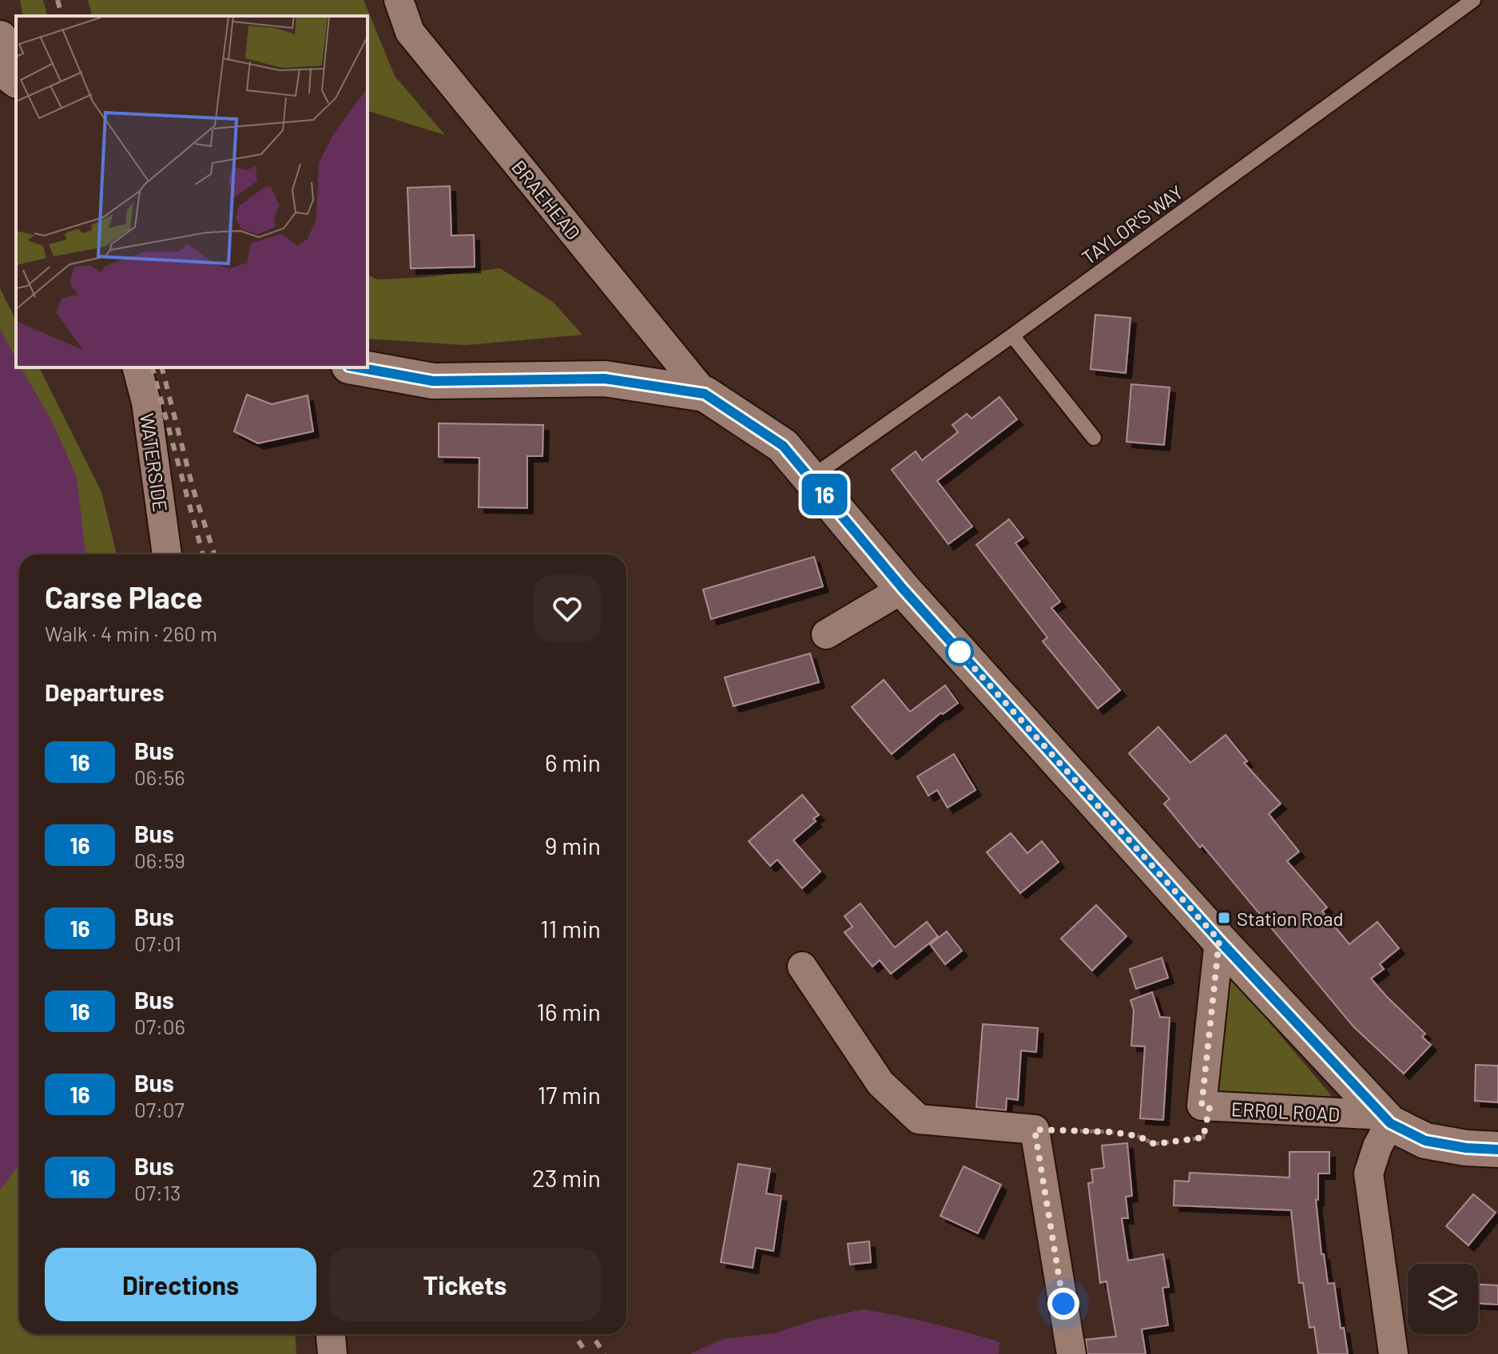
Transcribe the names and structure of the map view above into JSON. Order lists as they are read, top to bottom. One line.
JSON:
{"streets":{"street":["BRAEHEAD","WATERSIDE","ERROL ROAD"],"lane":["TAYLOR'S WAY"]},"crossings":[["BRAEHEAD","ERROL ROAD"],["TAYLOR'S WAY","ERROL ROAD"]],"places":{"transit":["Station Road"]},"lines":["bus line 16"],"page":{"on_map":"16","heading":[["Carse Place","Walk · 4 min · 260 m"],"Departures"],"list":[{"mark":"16","name":"Bus","note":"06:56","value":"6 min"},{"mark":"16","name":"Bus","note":"06:59","value":"9 min"},{"mark":"16","name":"Bus","note":"07:01","value":"11 min"},{"mark":"16","name":"Bus","note":"07:06","value":"16 min"},{"mark":"16","name":"Bus","note":"07:07","value":"17 min"},{"mark":"16","name":"Bus","note":"07:13","value":"23 min"}],"buttons":["Directions","Tickets"]}}
